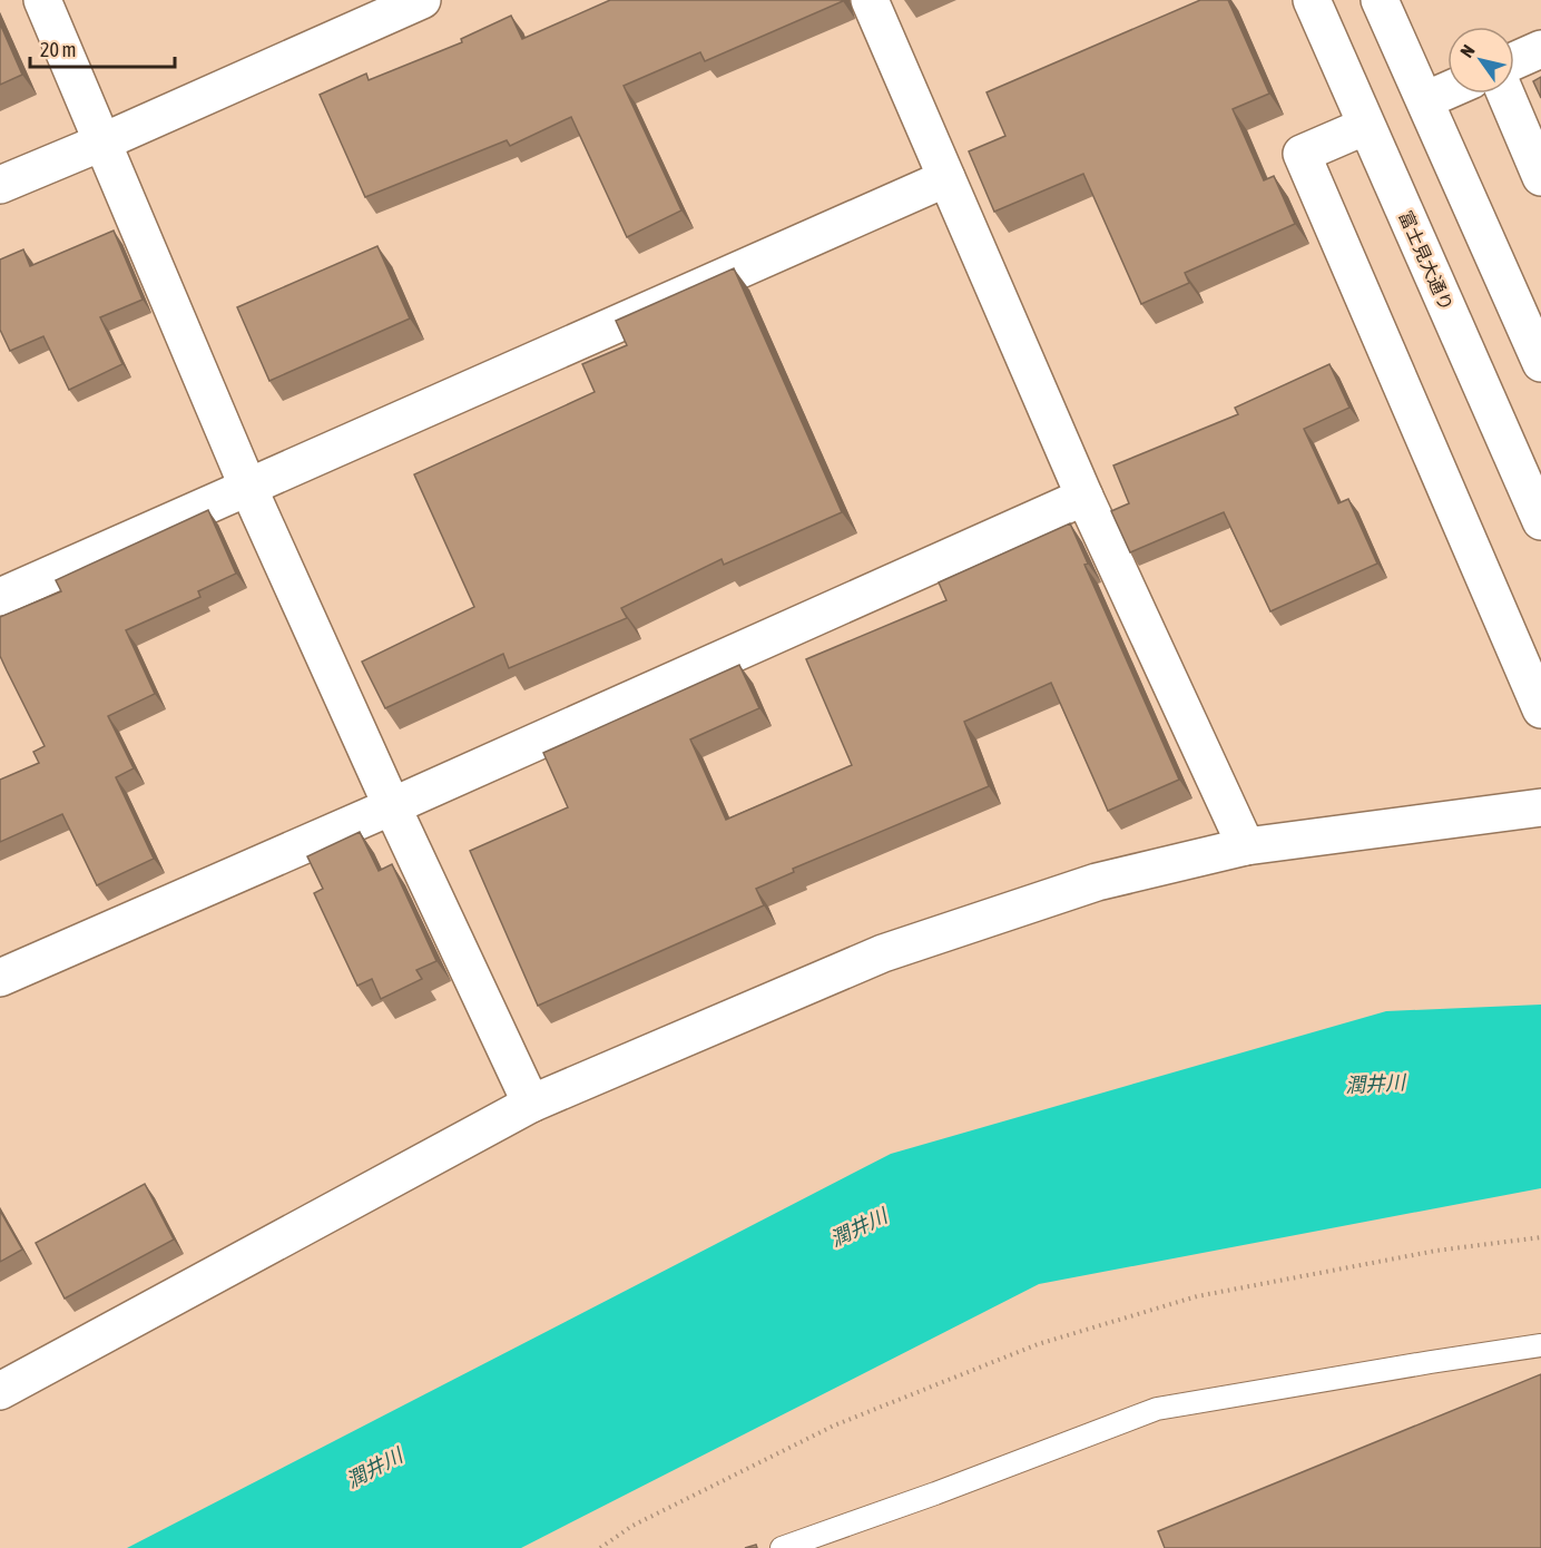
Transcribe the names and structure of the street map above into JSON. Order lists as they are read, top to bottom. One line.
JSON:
{"streets":{"street":["富士見大通り"]},"water":["潤井川"],"scale_bar":"20 m","north":"top left"}
